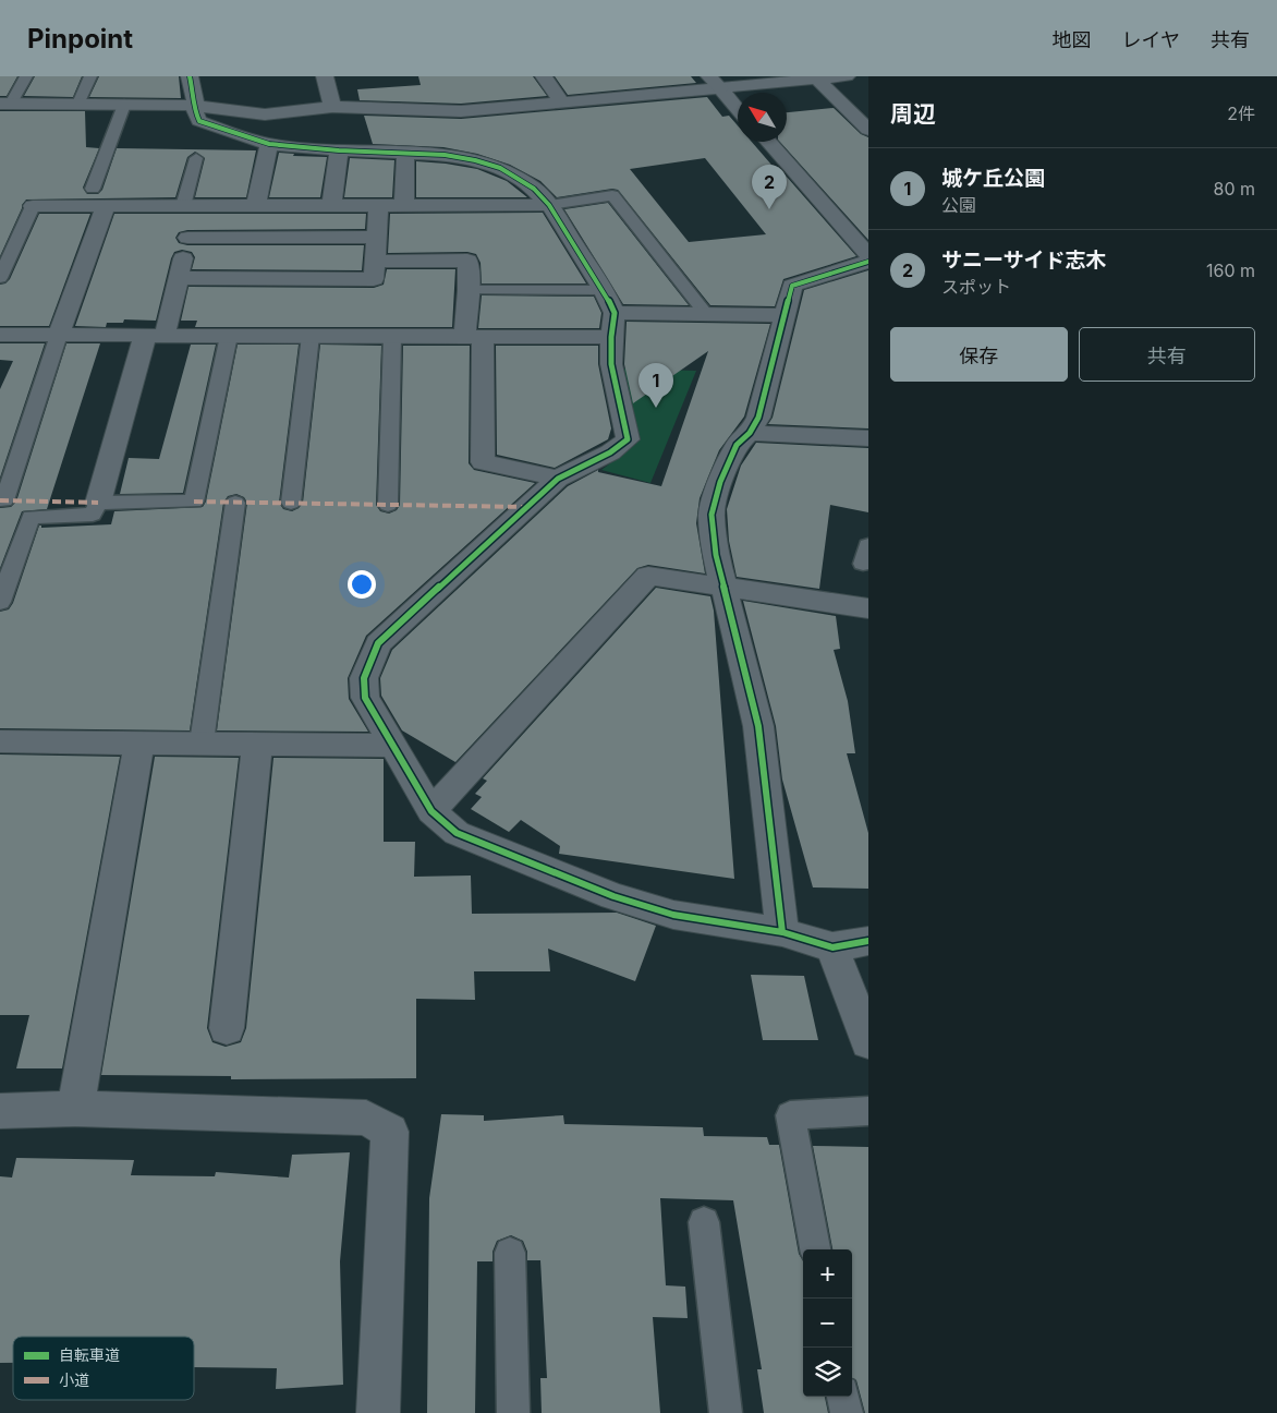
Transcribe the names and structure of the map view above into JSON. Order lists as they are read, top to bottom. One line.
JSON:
{"legend":["自転車道","小道"],"north":"top left","page":{"header":"Pinpoint","nav":["地図","レイヤ","共有"],"heading":["周辺","2件"],"list":[{"mark":"1","name":"城ケ丘公園","note":"公園","value":"80 m"},{"mark":"2","name":"サニーサイド志木","note":"スポット","value":"160 m"}],"pins":["2","1"],"buttons":["保存","共有"],"map_buttons":["+","−"]}}
